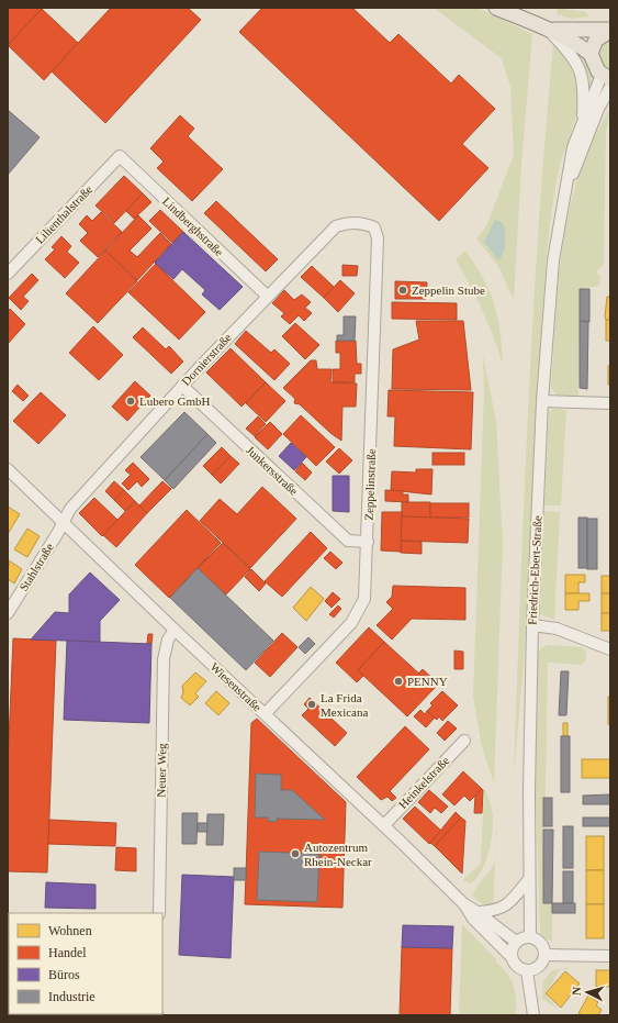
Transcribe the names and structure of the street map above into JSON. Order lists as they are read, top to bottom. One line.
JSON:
{"streets":{"street":["Lilienthalstraße","Lindberghstraße","Dornierstraße","Junkersstraße","Zeppelinstraße","Stahlstraße","Friedrich-Ebert-Straße","Wiesenstraße","Neuer Weg","Heinkelstraße"]},"crossings":[["Lilienthalstraße","Lindberghstraße"],["Lindberghstraße","Dornierstraße"],["Dornierstraße","Junkersstraße"],["Dornierstraße","Zeppelinstraße"],["Dornierstraße","Stahlstraße"],["Dornierstraße","Wiesenstraße"],["Junkersstraße","Zeppelinstraße"],["Zeppelinstraße","Wiesenstraße"],["Stahlstraße","Wiesenstraße"],["Friedrich-Ebert-Straße","Wiesenstraße"],["Wiesenstraße","Neuer Weg"],["Wiesenstraße","Heinkelstraße"]],"places":["Zeppelin Stube","Lubero GmbH","PENNY","La Frida Mexicana","Autozentrum Rhein-Neckar"],"legend":["Wohnen","Handel","Büros","Industrie"],"north":"left"}
